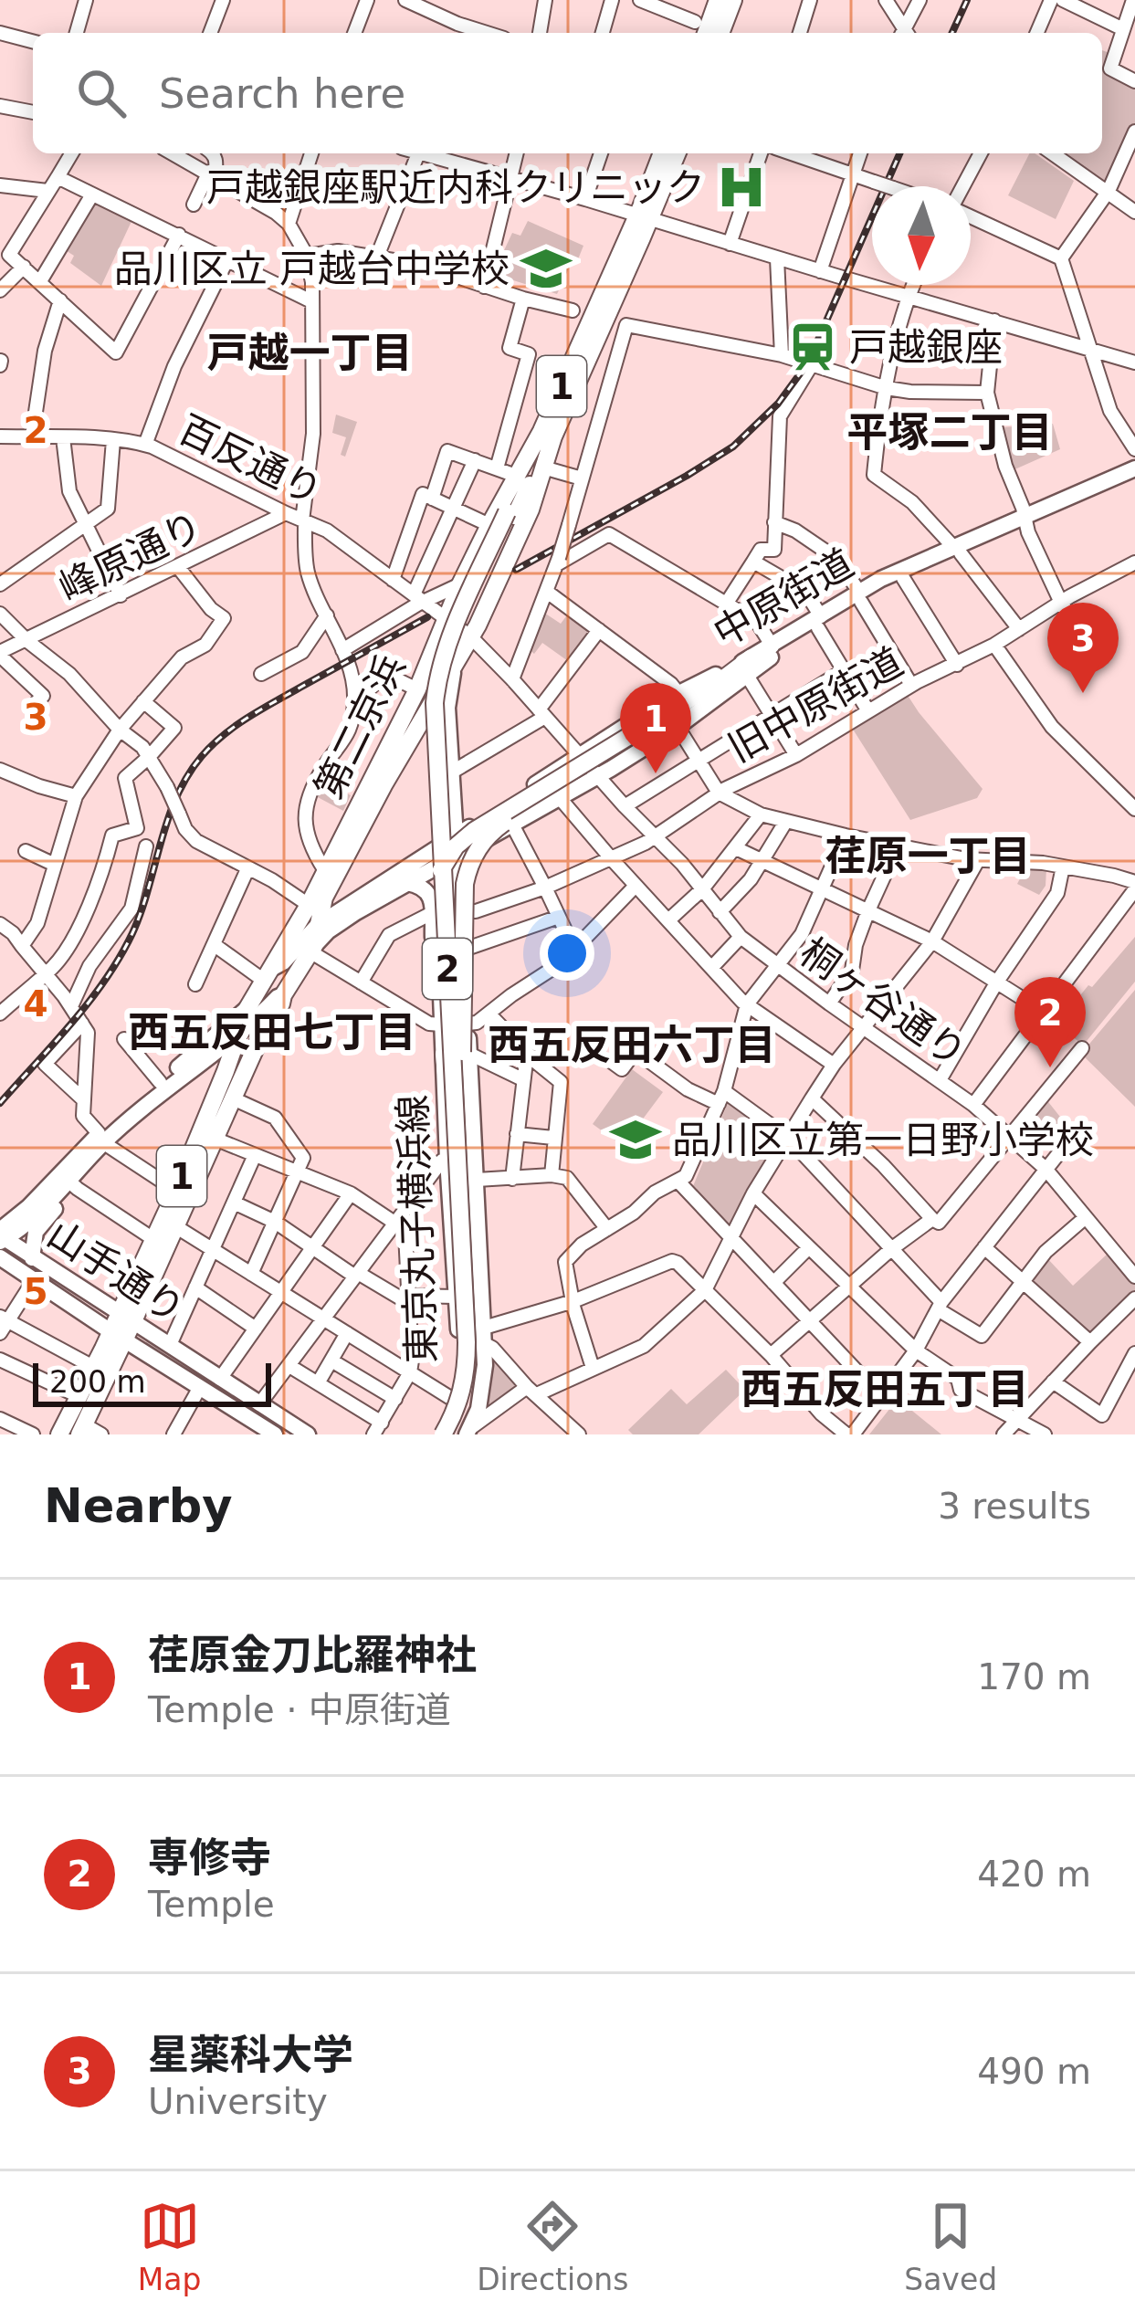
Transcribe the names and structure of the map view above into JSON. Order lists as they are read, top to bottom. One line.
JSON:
{"streets":{"highway":["1","第二京浜","2"],"main road":["中原街道","東京丸子横浜線","山手通り"],"street":["百反通り","峰原通り","旧中原街道","桐ヶ谷通り"]},"crossings":[["1","第二京浜"],["1","山手通り"],["百反通り","峰原通り"],["百反通り","第二京浜"],["百反通り","桐ヶ谷通り"],["中原街道","第二京浜"],["中原街道","2"],["中原街道","桐ヶ谷通り"],["中原街道","東京丸子横浜線"],["旧中原街道","桐ヶ谷通り"],["旧中原街道","東京丸子横浜線"],["第二京浜","2"],["第二京浜","東京丸子横浜線"],["第二京浜","山手通り"],["2","東京丸子横浜線"]],"districts":["戸越一丁目","平塚二丁目","荏原一丁目","西五反田七丁目","西五反田六丁目","西五反田五丁目"],"places":{"hospital":["戸越銀座駅近内科クリニック"],"school or university":["品川区立 戸越台中学校","品川区立第一日野小学校"],"station":["戸越銀座"]},"scale_bar":"200 m","north":"bottom","page":{"search":"Search here","pins":["3","1","2"],"scale":"200 m","heading":["Nearby","3 results"],"list":[{"mark":"1","name":"荏原金刀比羅神社","note":"Temple · 中原街道","value":"170 m"},{"mark":"2","name":"専修寺","note":"Temple","value":"420 m"},{"mark":"3","name":"星薬科大学","note":"University","value":"490 m"}],"nav":["Map","Directions","Saved"]},"grid":{"rows":["2","3","4","5"]}}
